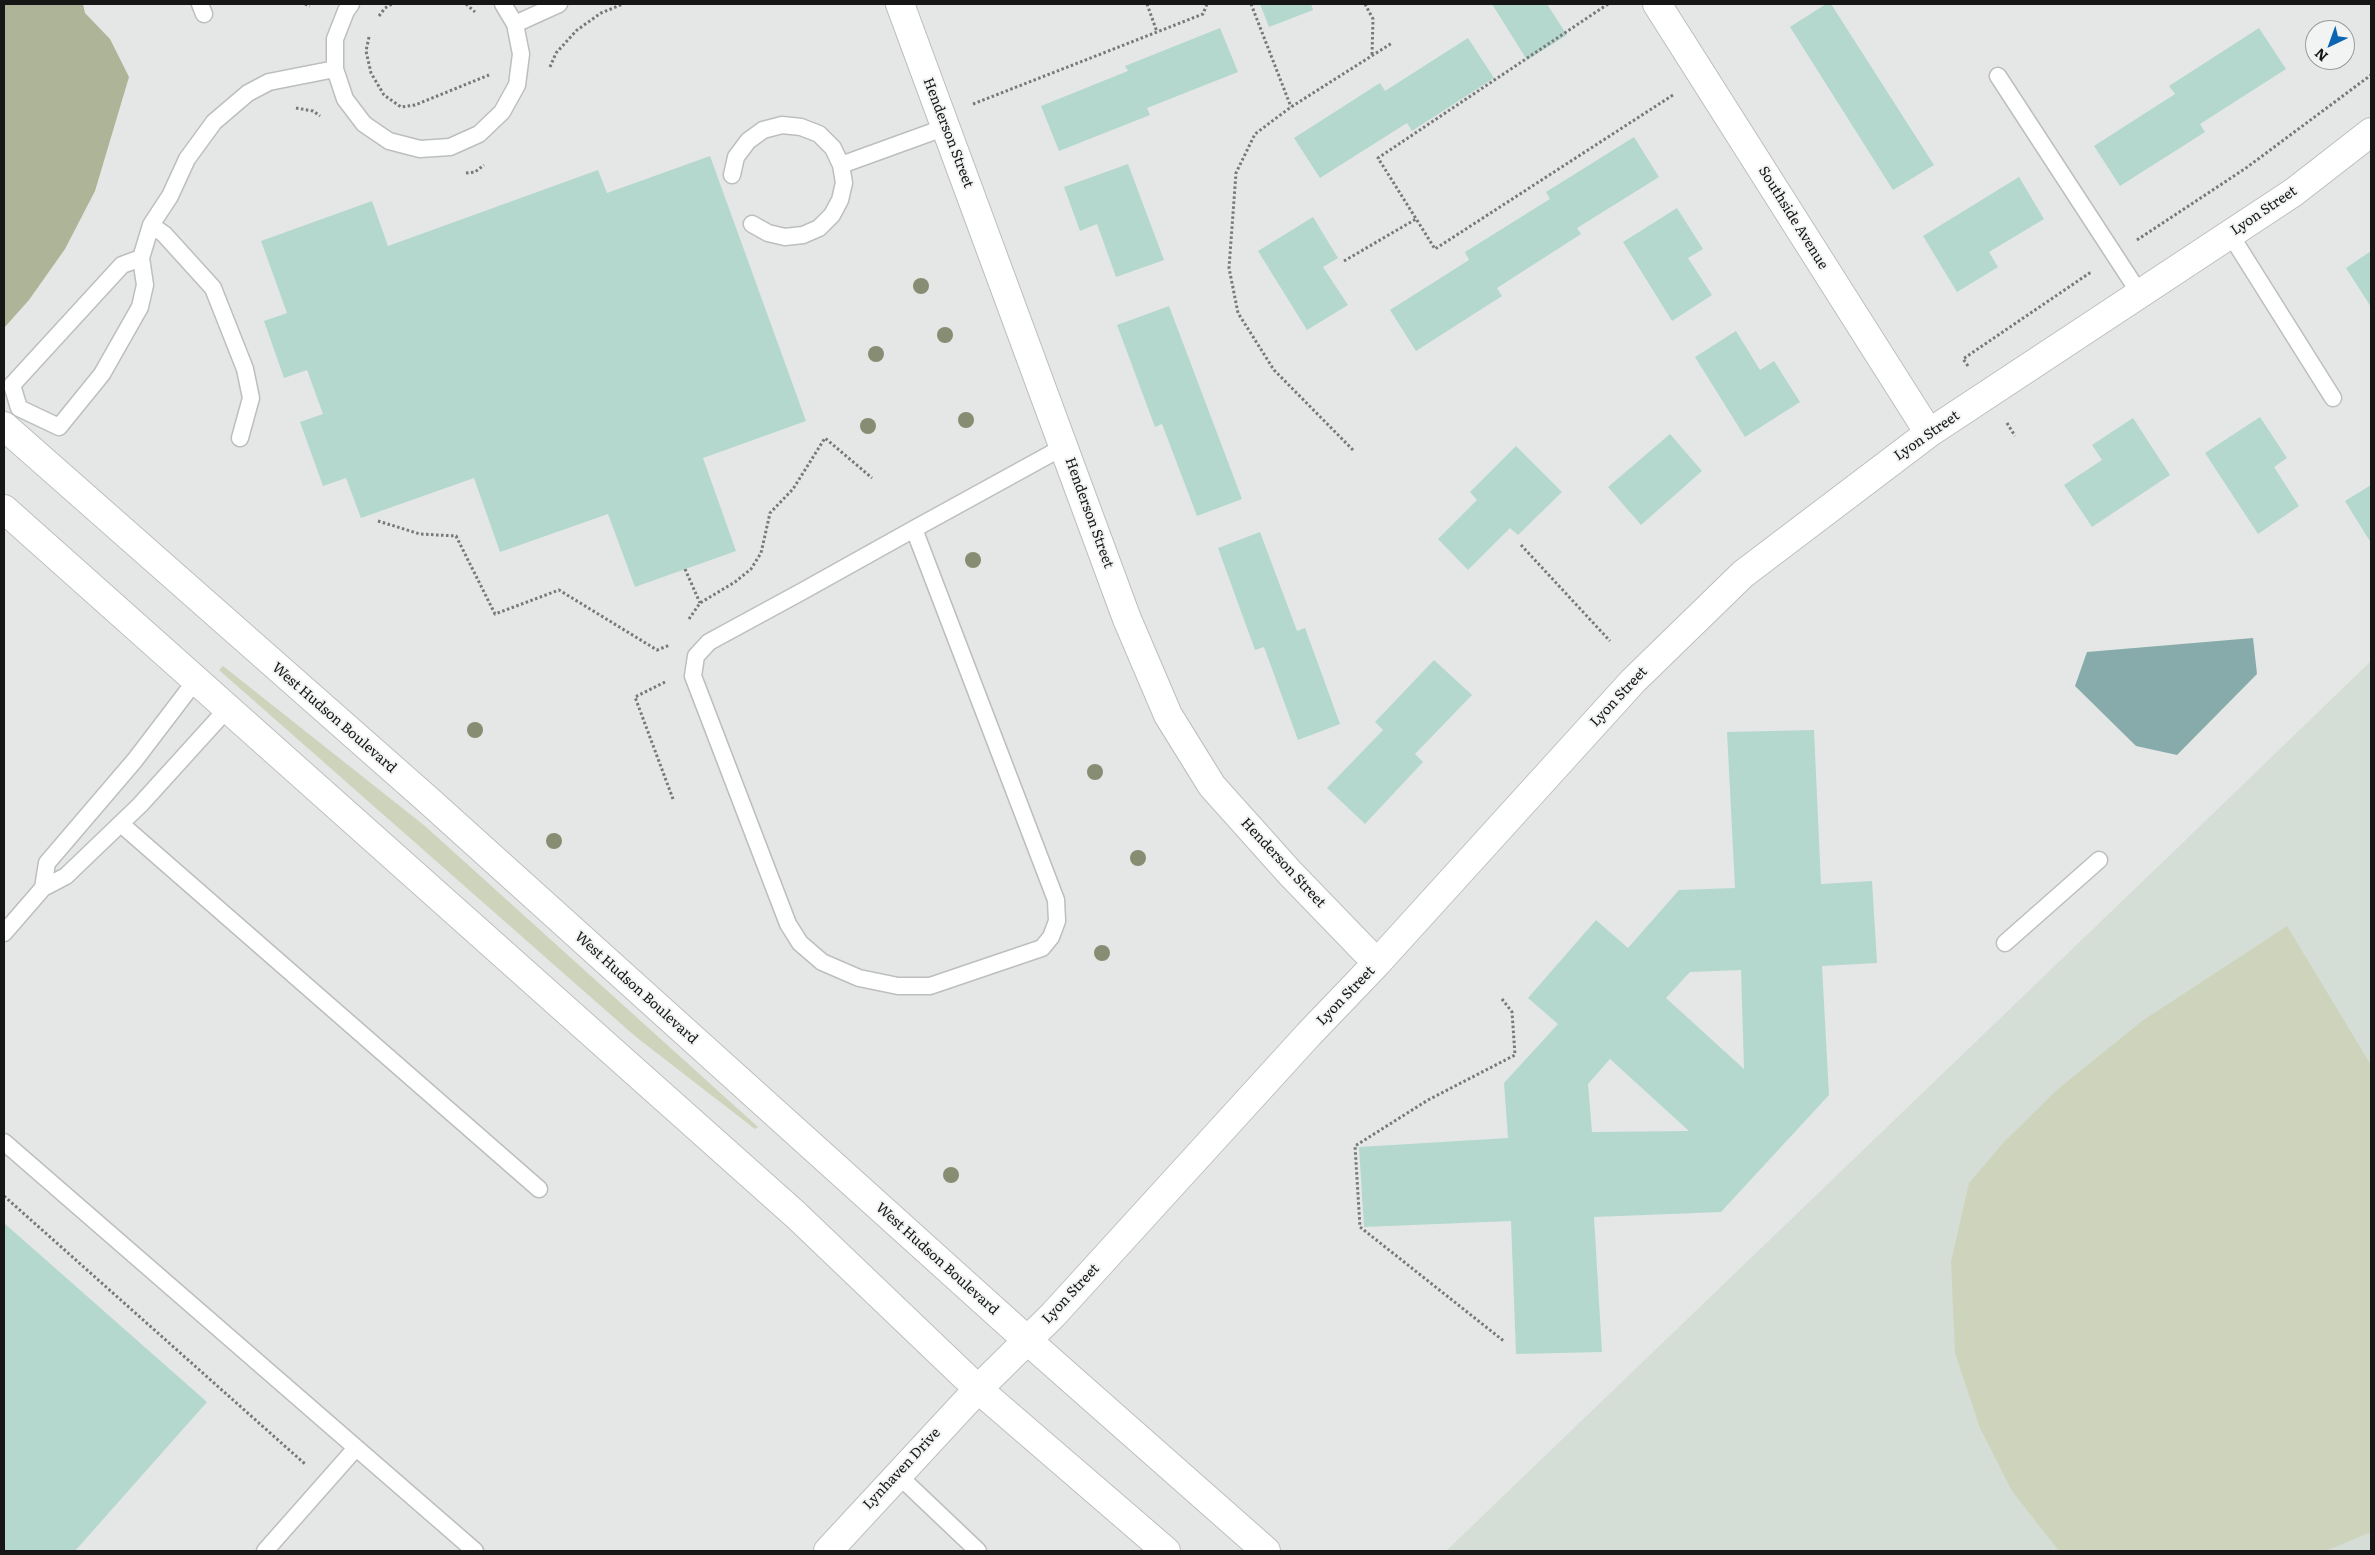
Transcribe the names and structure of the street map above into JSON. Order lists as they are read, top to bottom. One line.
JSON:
{"streets":{"street":["Henderson Street","Lyon Street","Southside Avenue","West Hudson Boulevard","Lynhaven Drive"]},"crossings":[["Henderson Street","Lyon Street"],["Lyon Street","Southside Avenue"],["Lyon Street","West Hudson Boulevard"],["Lyon Street","Lynhaven Drive"]],"north":"bottom left"}
